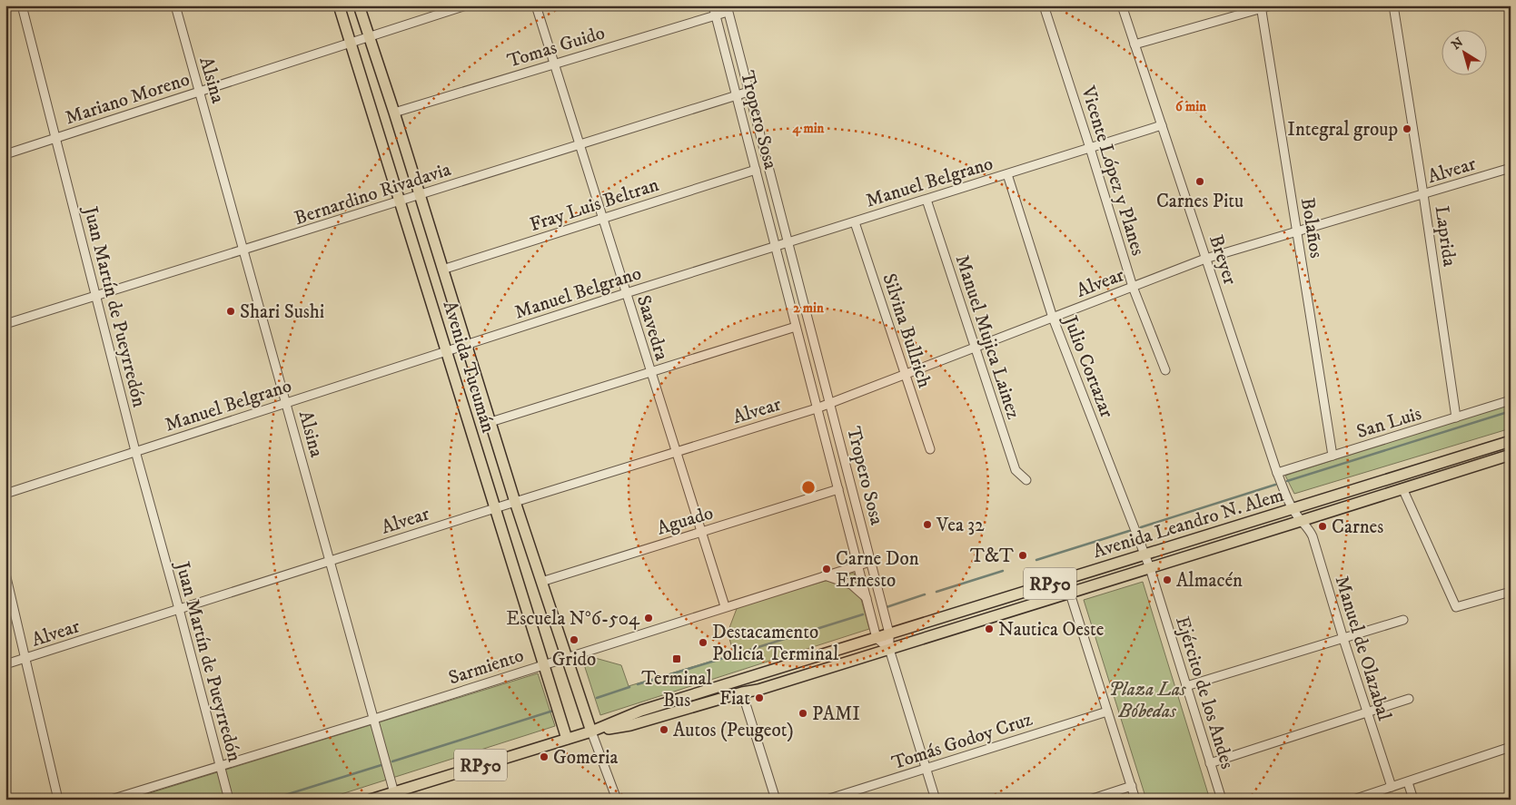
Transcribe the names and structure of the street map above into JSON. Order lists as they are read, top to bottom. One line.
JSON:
{"streets":{"main road":["Avenida Tucumán","Avenida Leandro N. Alem","RP50"],"street":["Tomas Guido","Alsina","Mariano Moreno","Tropero Sosa","Alvear","Vicente López y Planes","Manuel Belgrano","Bernardino Rivadavia","Fray Luis Beltran","Bolaños","Laprida","Breyer","Juan Martín de Pueyrredón","Saavedra","Silvina Bullrich","Manuel Mujica Lainez","Julio Cortazar","San Luis","Aguado","Manuel de Olazabal","Sarmiento","Ejército de los Andes","Tomás Godoy Cruz"]},"crossings":[["Tomas Guido","Tropero Sosa"],["Tomas Guido","Saavedra"],["Tomas Guido","Avenida Tucumán"],["Alsina","Mariano Moreno"],["Alsina","Alvear"],["Alsina","Manuel Belgrano"],["Alsina","Bernardino Rivadavia"],["Alsina","Avenida Leandro N. Alem"],["Alsina","Sarmiento"],["Mariano Moreno","Juan Martín de Pueyrredón"],["Mariano Moreno","Avenida Tucumán"],["Tropero Sosa","Alvear"],["Tropero Sosa","Manuel Belgrano"],["Tropero Sosa","Bernardino Rivadavia"],["Tropero Sosa","Fray Luis Beltran"],["Tropero Sosa","Aguado"],["Tropero Sosa","Avenida Leandro N. Alem"],["Tropero Sosa","Sarmiento"],["Alvear","Vicente López y Planes"],["Alvear","Bolaños"],["Alvear","Laprida"],["Alvear","Breyer"],["Alvear","Juan Martín de Pueyrredón"],["Alvear","Saavedra"],["Alvear","Silvina Bullrich"],["Alvear","Manuel Mujica Lainez"],["Alvear","Avenida Tucumán"],["Alvear","Julio Cortazar"],["Vicente López y Planes","Manuel Belgrano"],["Manuel Belgrano","Breyer"],["Manuel Belgrano","Juan Martín de Pueyrredón"],["Manuel Belgrano","Saavedra"],["Manuel Belgrano","Silvina Bullrich"],["Manuel Belgrano","Manuel Mujica Lainez"],["Manuel Belgrano","Avenida Tucumán"],["Manuel Belgrano","Julio Cortazar"],["Bernardino Rivadavia","Juan Martín de Pueyrredón"],["Bernardino Rivadavia","Saavedra"],["Bernardino Rivadavia","Avenida Tucumán"],["Fray Luis Beltran","Saavedra"],["Fray Luis Beltran","Avenida Tucumán"],["Bolaños","San Luis"],["Laprida","San Luis"],["Breyer","San Luis"],["Breyer","Avenida Leandro N. Alem"],["Breyer","Manuel de Olazabal"],["Juan Martín de Pueyrredón","Sarmiento"],["Saavedra","Aguado"],["Saavedra","Sarmiento"],["Avenida Tucumán","Aguado"],["Avenida Tucumán","Avenida Leandro N. Alem"],["Avenida Tucumán","Sarmiento"],["Julio Cortazar","Avenida Leandro N. Alem"],["Julio Cortazar","Ejército de los Andes"],["Avenida Leandro N. Alem","Manuel de Olazabal"],["Avenida Leandro N. Alem","Ejército de los Andes"]],"parks":["Plaza Las Bóbedas"],"places":{"other":["Integral group","Carnes Pitu","Shari Sushi","Vea 32","Carnes","T&T","Carne Don Ernesto","Almacén","Escuela N°6-504","Nautica Oeste","Grido","Destacamento Policía Terminal","Fiat","PAMI","Autos (Peugeot)","Gomeria"],"transit":["Terminal Bus"]},"north":"top left","rings":["6 min","4 min","2 min"]}
